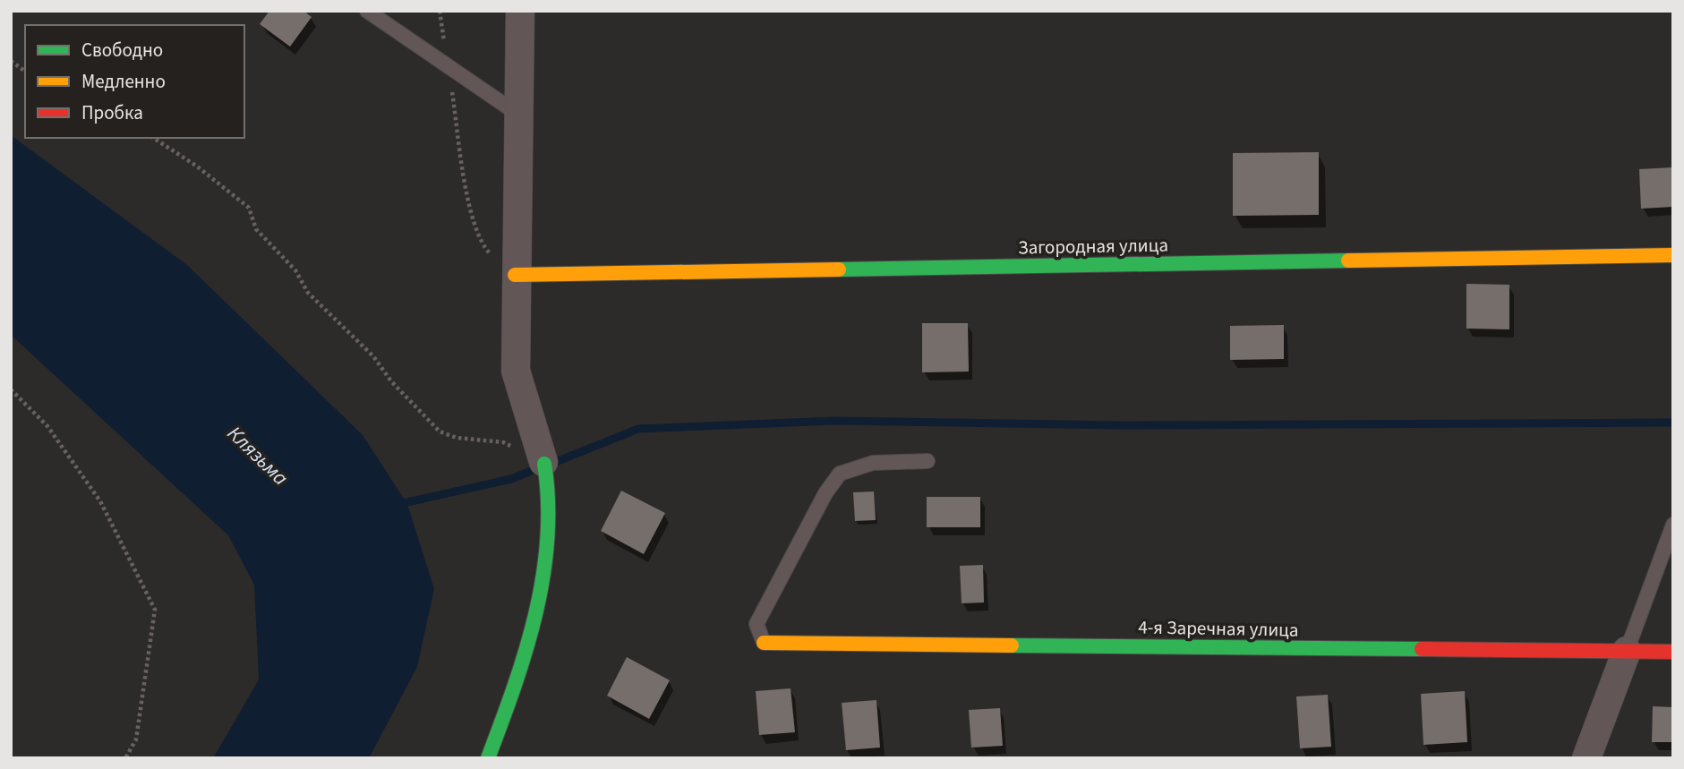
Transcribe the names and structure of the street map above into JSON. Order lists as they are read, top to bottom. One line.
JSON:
{"streets":{"street":["Загородная улица","4-я Заречная улица"]},"water":["Клязьма"],"legend":["Свободно","Медленно","Пробка"]}
